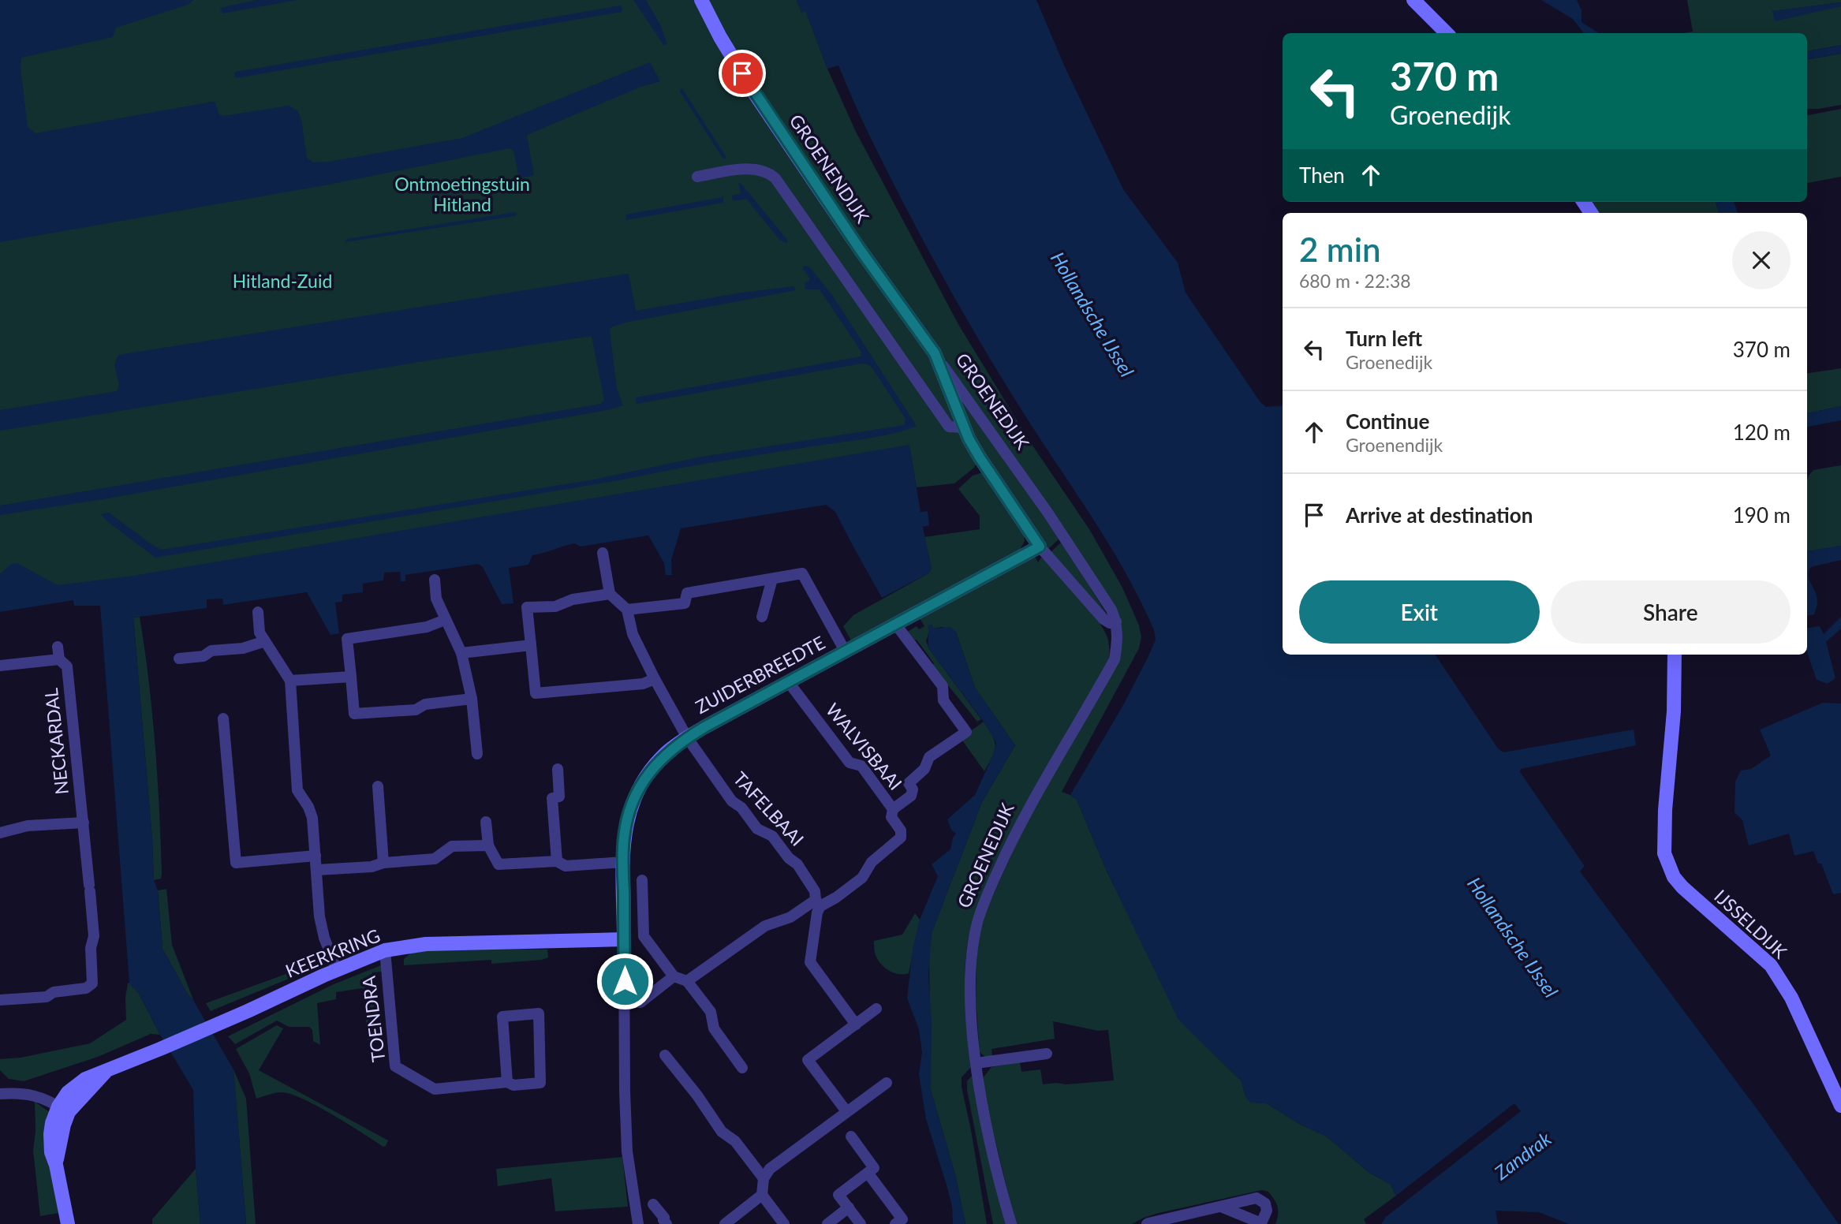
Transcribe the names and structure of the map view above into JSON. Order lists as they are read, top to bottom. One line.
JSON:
{"streets":{"street":["GROENENDIJK","GROENEDIJK","ZUIDERBREEDTE","NECKARDAL","WALVISBAAI","TAFELBAAI","IJSSELDIJK","KEERKRING","TOENDRA"]},"crossings":[["GROENENDIJK","GROENEDIJK"],["GROENEDIJK","ZUIDERBREEDTE"],["ZUIDERBREEDTE","WALVISBAAI"],["ZUIDERBREEDTE","TAFELBAAI"],["ZUIDERBREEDTE","KEERKRING"],["WALVISBAAI","TAFELBAAI"],["KEERKRING","TOENDRA"]],"water":["Hollandsche IJssel","Zandrak"],"parks":["Ontmoetingstuin Hitland","Hitland-Zuid"],"page":{"turn":["370 m","Groenedijk"],"then":"Then","heading":["2 min","680 m · 22:38"],"list":[{"name":"Turn left","note":"Groenedijk","value":"370 m"},{"name":"Continue","note":"Groenendijk","value":"120 m"},{"name":"Arrive at destination","value":"190 m"}],"buttons":["Exit","Share"]}}
